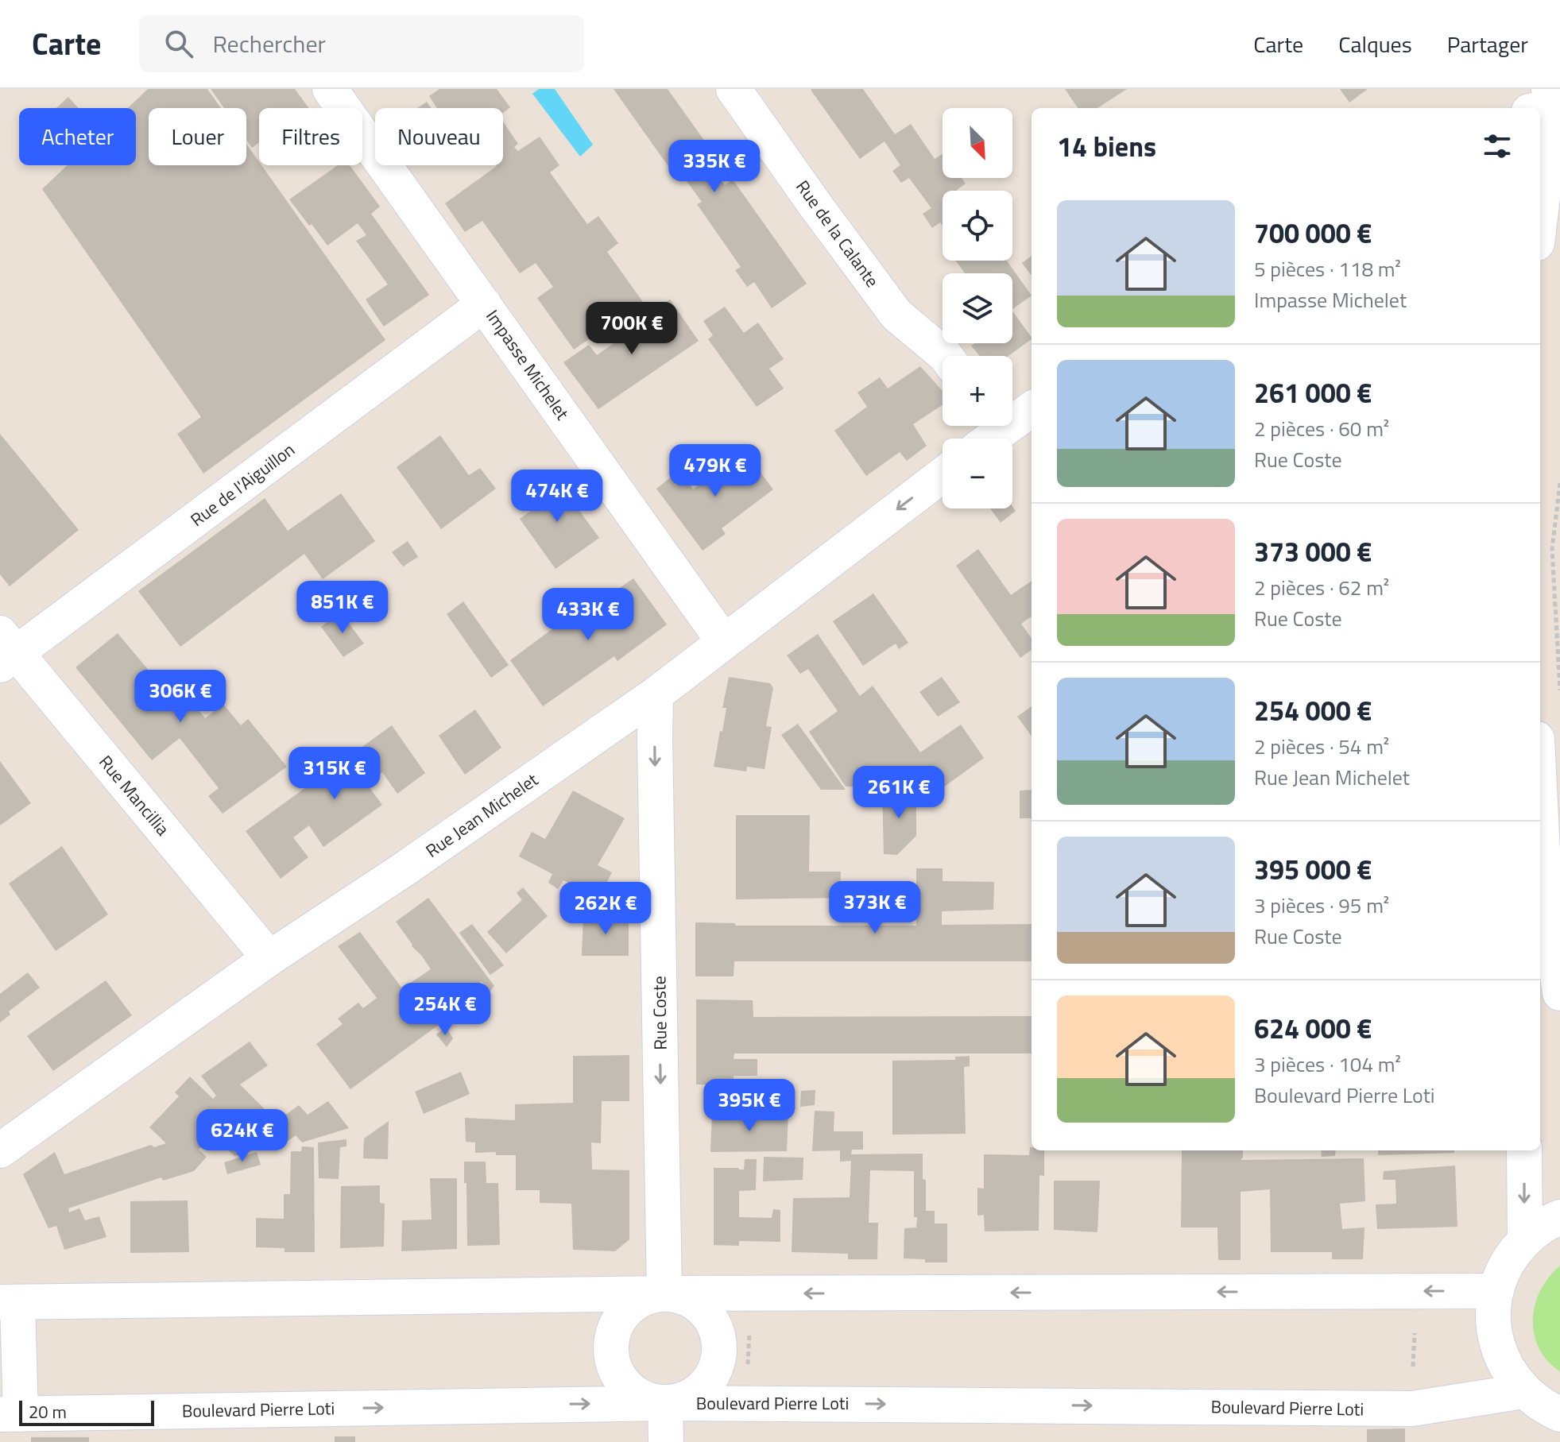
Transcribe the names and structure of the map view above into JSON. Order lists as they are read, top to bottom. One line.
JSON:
{"streets":{"street":["Rue de la Calante","Impasse Michelet","Rue de l'Aiguillon","Rue Mancillia","Rue Jean Michelet","Rue Coste","Boulevard Pierre Loti"]},"crossings":[["Impasse Michelet","Rue de l'Aiguillon"],["Impasse Michelet","Rue Jean Michelet"],["Rue de l'Aiguillon","Rue Mancillia"],["Rue Mancillia","Rue Jean Michelet"],["Rue Jean Michelet","Rue Coste"],["Rue Coste","Boulevard Pierre Loti"]],"one_way":["Rue Coste"],"scale_bar":"20 m","north":"bottom right","page":{"header":"Carte","search":"Rechercher","nav":["Carte","Calques","Partager"],"map_buttons":["+","−"],"chip":["Acheter","Louer","Filtres","Nouveau"],"heading":"14 biens","price":["335K €","700K €","479K €","474K €","851K €","433K €","306K €","315K €","261K €","373K €","262K €","254K €","395K €","624K €"],"list":[{"name":"700 000 €","note":"5 pièces · 118 m² · Impasse Michelet"},{"name":"261 000 €","note":"2 pièces · 60 m² · Rue Coste"},{"name":"373 000 €","note":"2 pièces · 62 m² · Rue Coste"},{"name":"254 000 €","note":"2 pièces · 54 m² · Rue Jean Michelet"},{"name":"395 000 €","note":"3 pièces · 95 m² · Rue Coste"},{"name":"624 000 €","note":"3 pièces · 104 m² · Boulevard Pierre Loti"}],"scale":"20 m"}}
